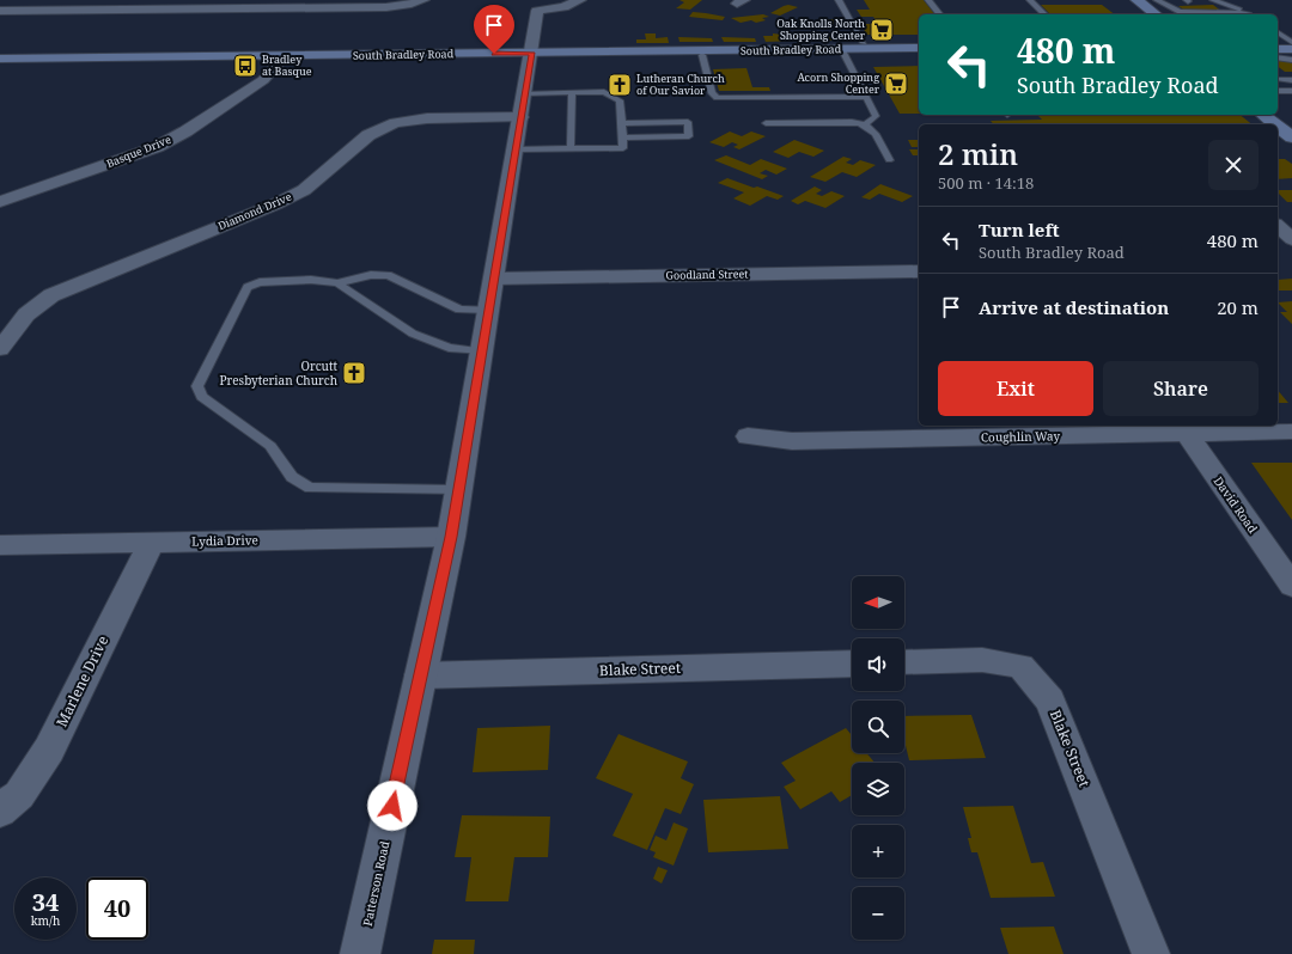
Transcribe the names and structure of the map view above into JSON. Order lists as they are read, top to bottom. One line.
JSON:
{"streets":{"main road":["South Bradley Road"],"street":["Basque Drive","Diamond Drive","Goodland Street","Coughlin Way","David Road","Lydia Drive","Blake Street","Marlene Drive","Patterson Road"]},"crossings":[["South Bradley Road","Basque Drive"],["South Bradley Road","Patterson Road"],["Diamond Drive","Patterson Road"],["Goodland Street","Patterson Road"],["Coughlin Way","David Road"],["Lydia Drive","Marlene Drive"],["Lydia Drive","Patterson Road"],["Blake Street","Patterson Road"]],"places":{"supermarket":["Oak Knolls North Shopping Center","Acorn Shopping Center"],"bus stop":["Bradley at Basque"],"church":["Lutheran Church of Our Savior","Orcutt Presbyterian Church"]},"north":"left","page":{"turn":["480 m","South Bradley Road"],"heading":["2 min","500 m · 14:18"],"list":[{"name":"Turn left","note":"South Bradley Road","value":"480 m"},{"name":"Arrive at destination","value":"20 m"}],"buttons":["Exit","Share"],"map_buttons":["+","−"],"speed":"34 km/h","limit":"40"}}
